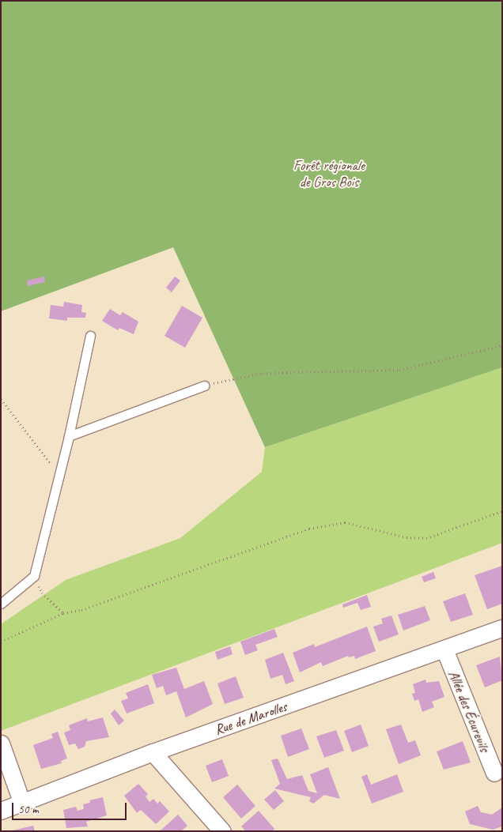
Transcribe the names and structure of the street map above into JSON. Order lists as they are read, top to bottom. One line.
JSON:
{"streets":{"street":["Allée des Écureuils","Rue de Marolles"]},"crossings":[["Allée des Écureuils","Rue de Marolles"]],"parks":["Forêt régionale de Gros Bois"],"scale_bar":"50 m"}
